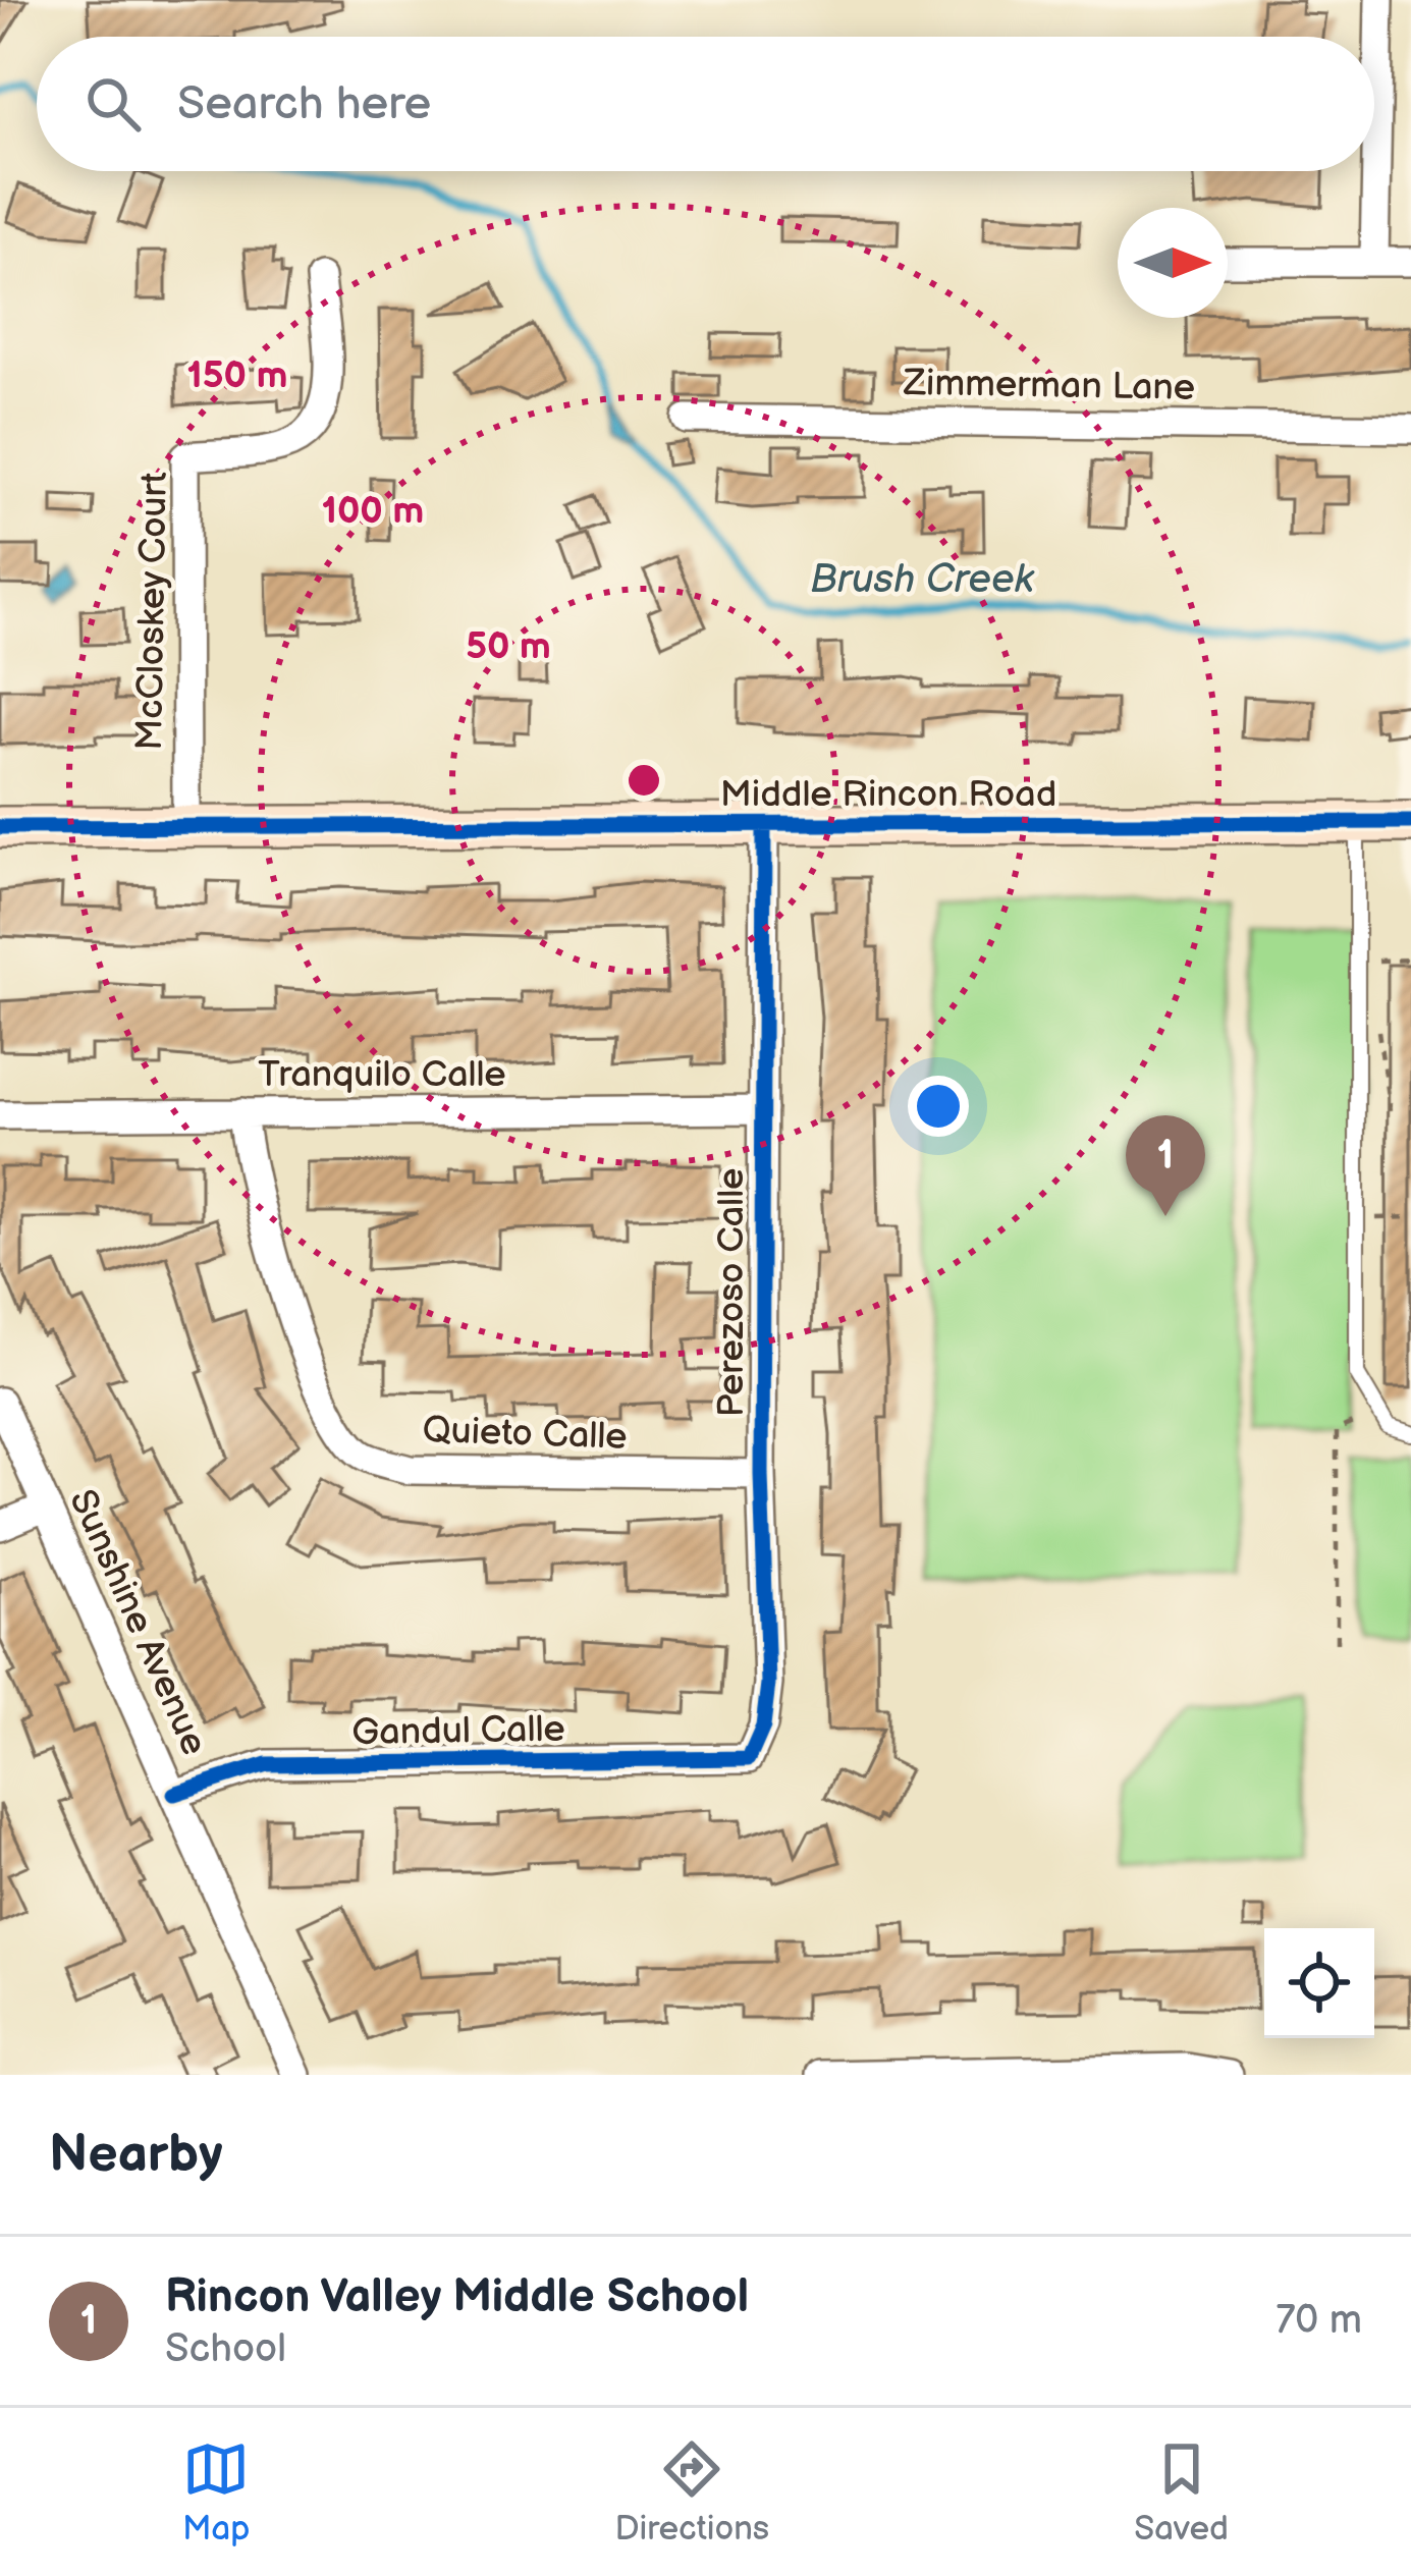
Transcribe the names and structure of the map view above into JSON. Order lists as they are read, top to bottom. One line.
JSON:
{"streets":{"street":["Zimmerman Lane","McCloskey Court","Middle Rincon Road","Tranquilo Calle","Perezoso Calle","Quieto Calle","Sunshine Avenue","Gandul Calle"]},"crossings":[["McCloskey Court","Middle Rincon Road"],["Middle Rincon Road","Perezoso Calle"],["Tranquilo Calle","Perezoso Calle"],["Tranquilo Calle","Quieto Calle"],["Perezoso Calle","Quieto Calle"],["Perezoso Calle","Gandul Calle"],["Sunshine Avenue","Gandul Calle"]],"water":["Brush Creek"],"north":"right","page":{"search":"Search here","pins":"1","heading":"Nearby","list":[{"mark":"1","name":"Rincon Valley Middle School","note":"School","value":"70 m"}],"nav":["Map","Directions","Saved"]},"rings":["150 m","100 m","50 m"]}
